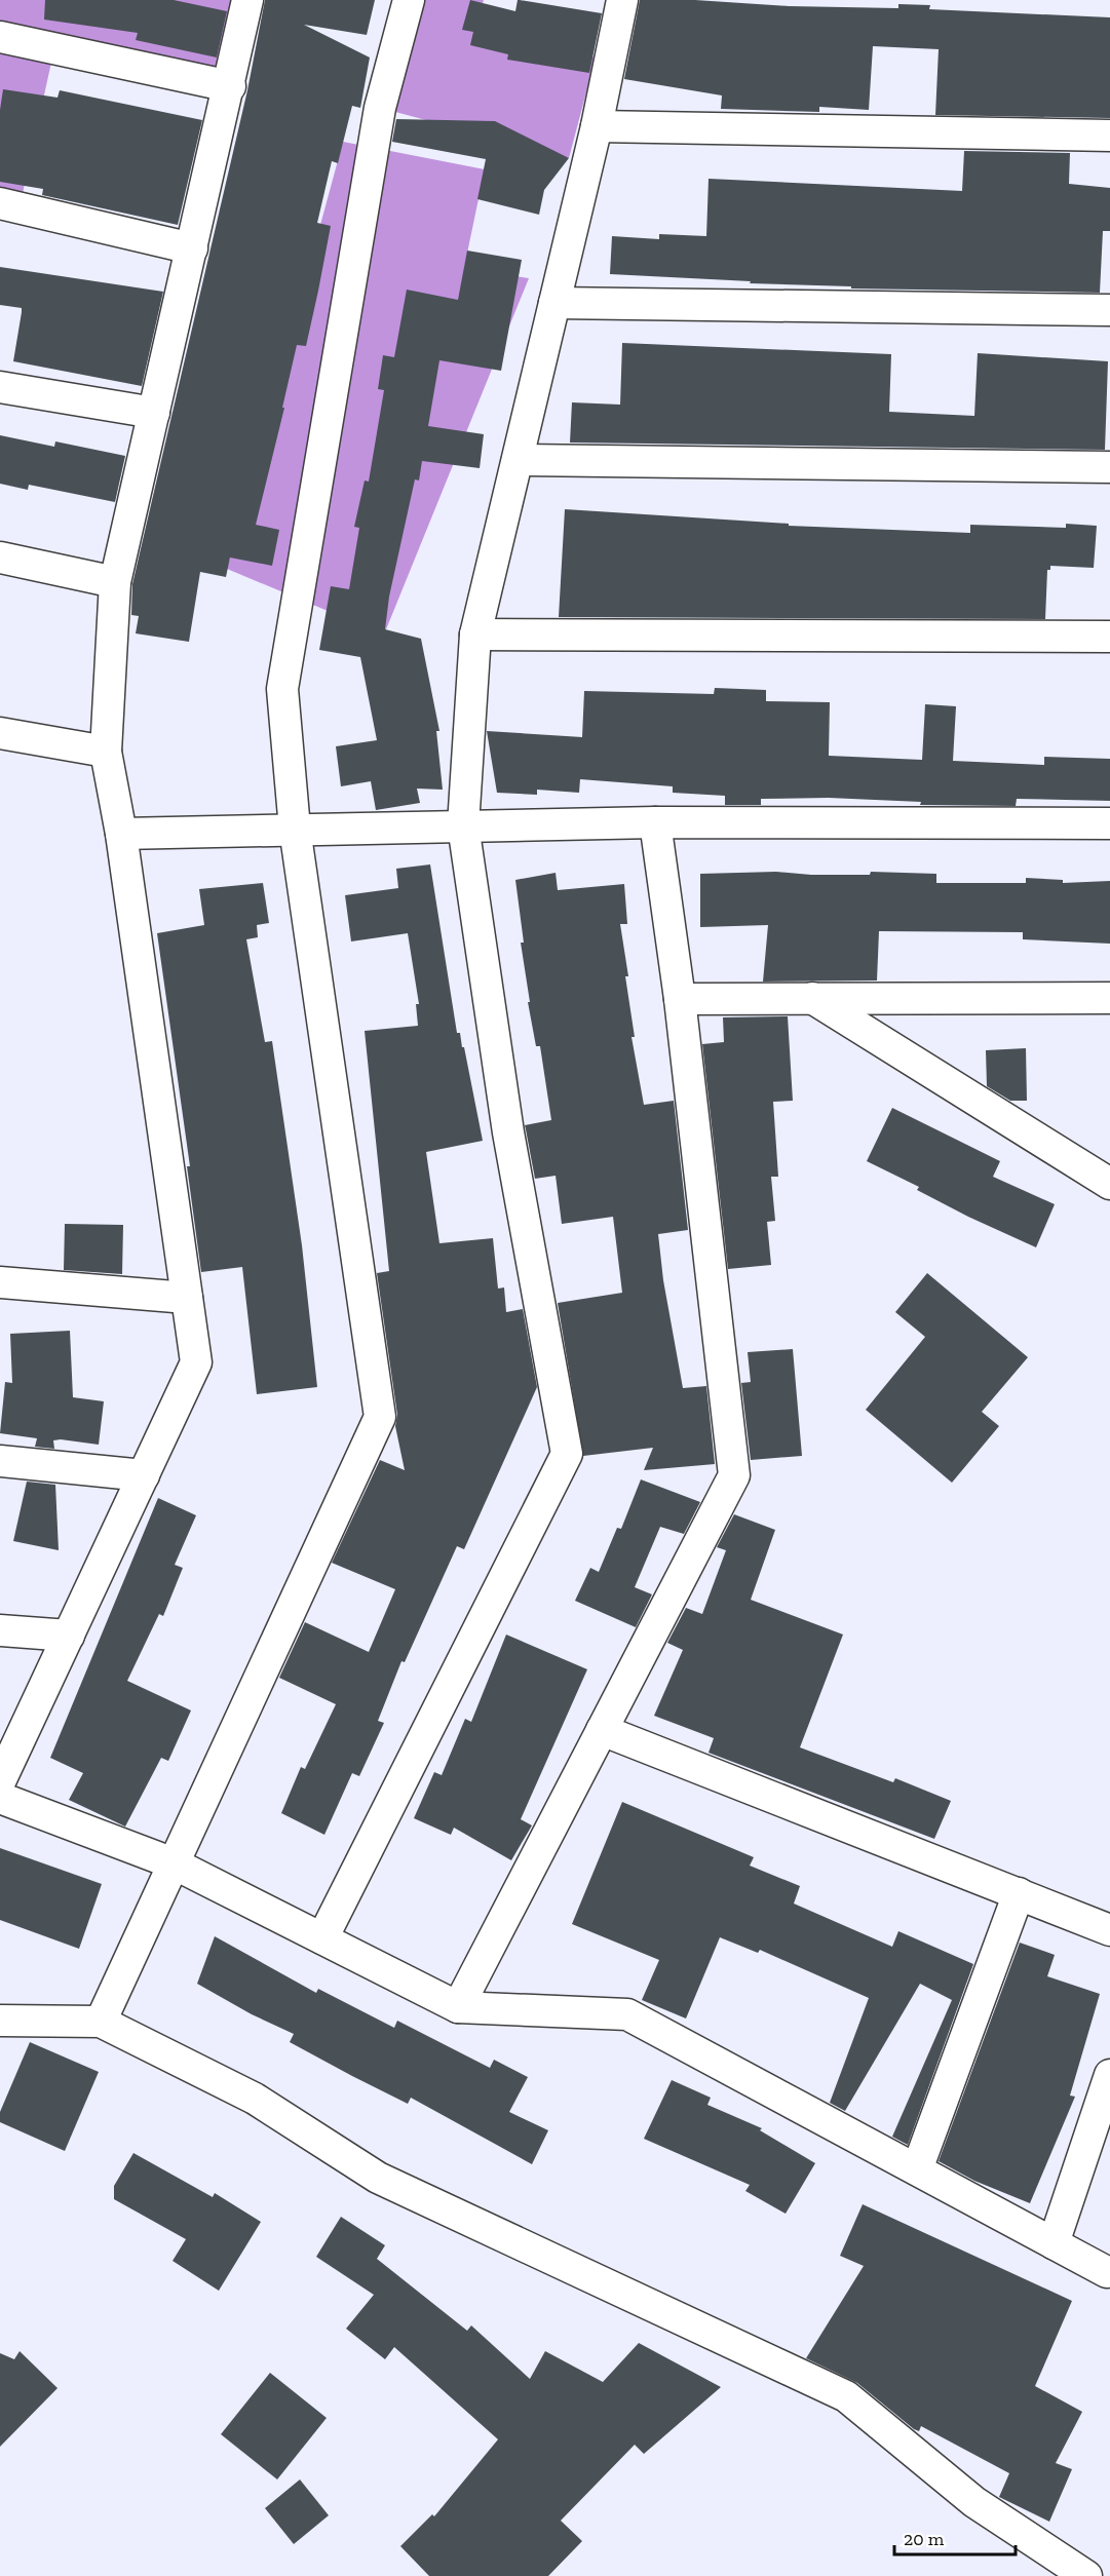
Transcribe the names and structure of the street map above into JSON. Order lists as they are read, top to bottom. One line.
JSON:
{"scale_bar":"20 m"}
